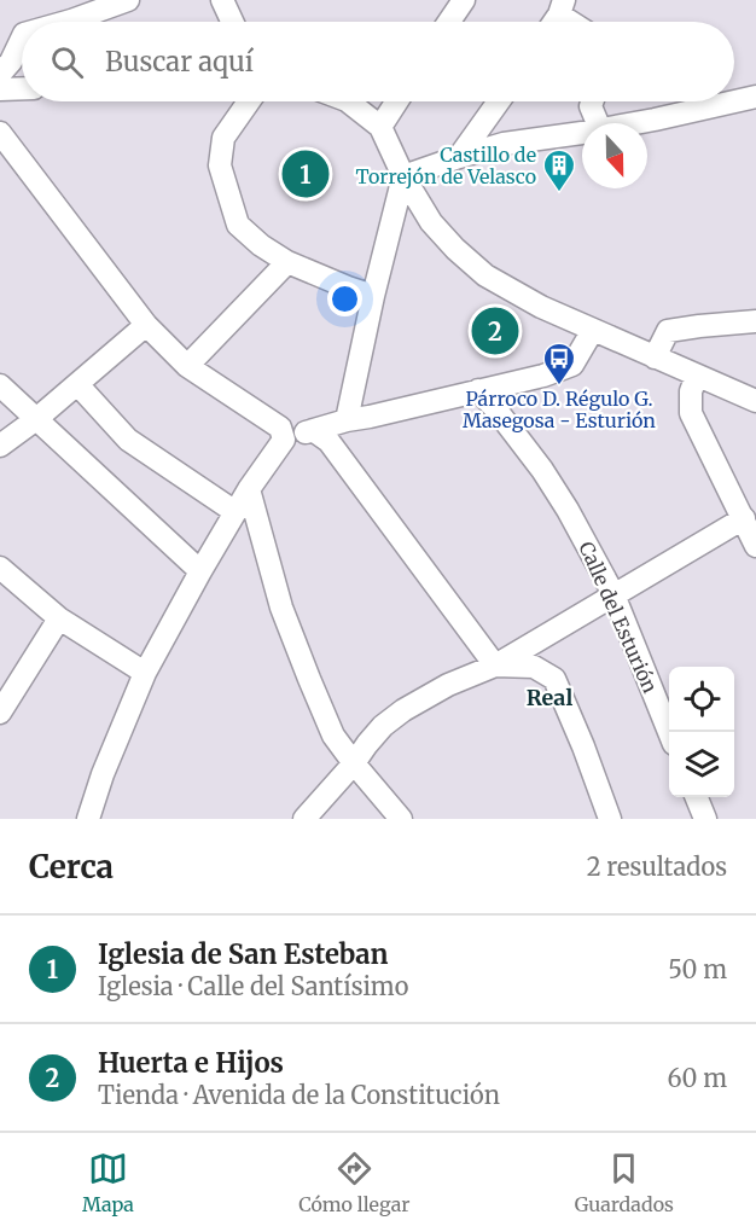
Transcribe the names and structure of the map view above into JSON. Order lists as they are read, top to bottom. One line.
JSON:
{"streets":{"street":["Calle del Esturión"]},"districts":["Real"],"places":{"building":["Castillo de Torrejón de Velasco"],"bus stop":["Párroco D. Régulo G. Masegosa - Esturión"]},"north":"bottom","page":{"search":"Buscar aquí","pins":["1","2"],"heading":["Cerca","2 resultados"],"list":[{"mark":"1","name":"Iglesia de San Esteban","note":"Iglesia · Calle del Santísimo","value":"50 m"},{"mark":"2","name":"Huerta e Hijos","note":"Tienda · Avenida de la Constitución","value":"60 m"}],"nav":["Mapa","Cómo llegar","Guardados"]}}
